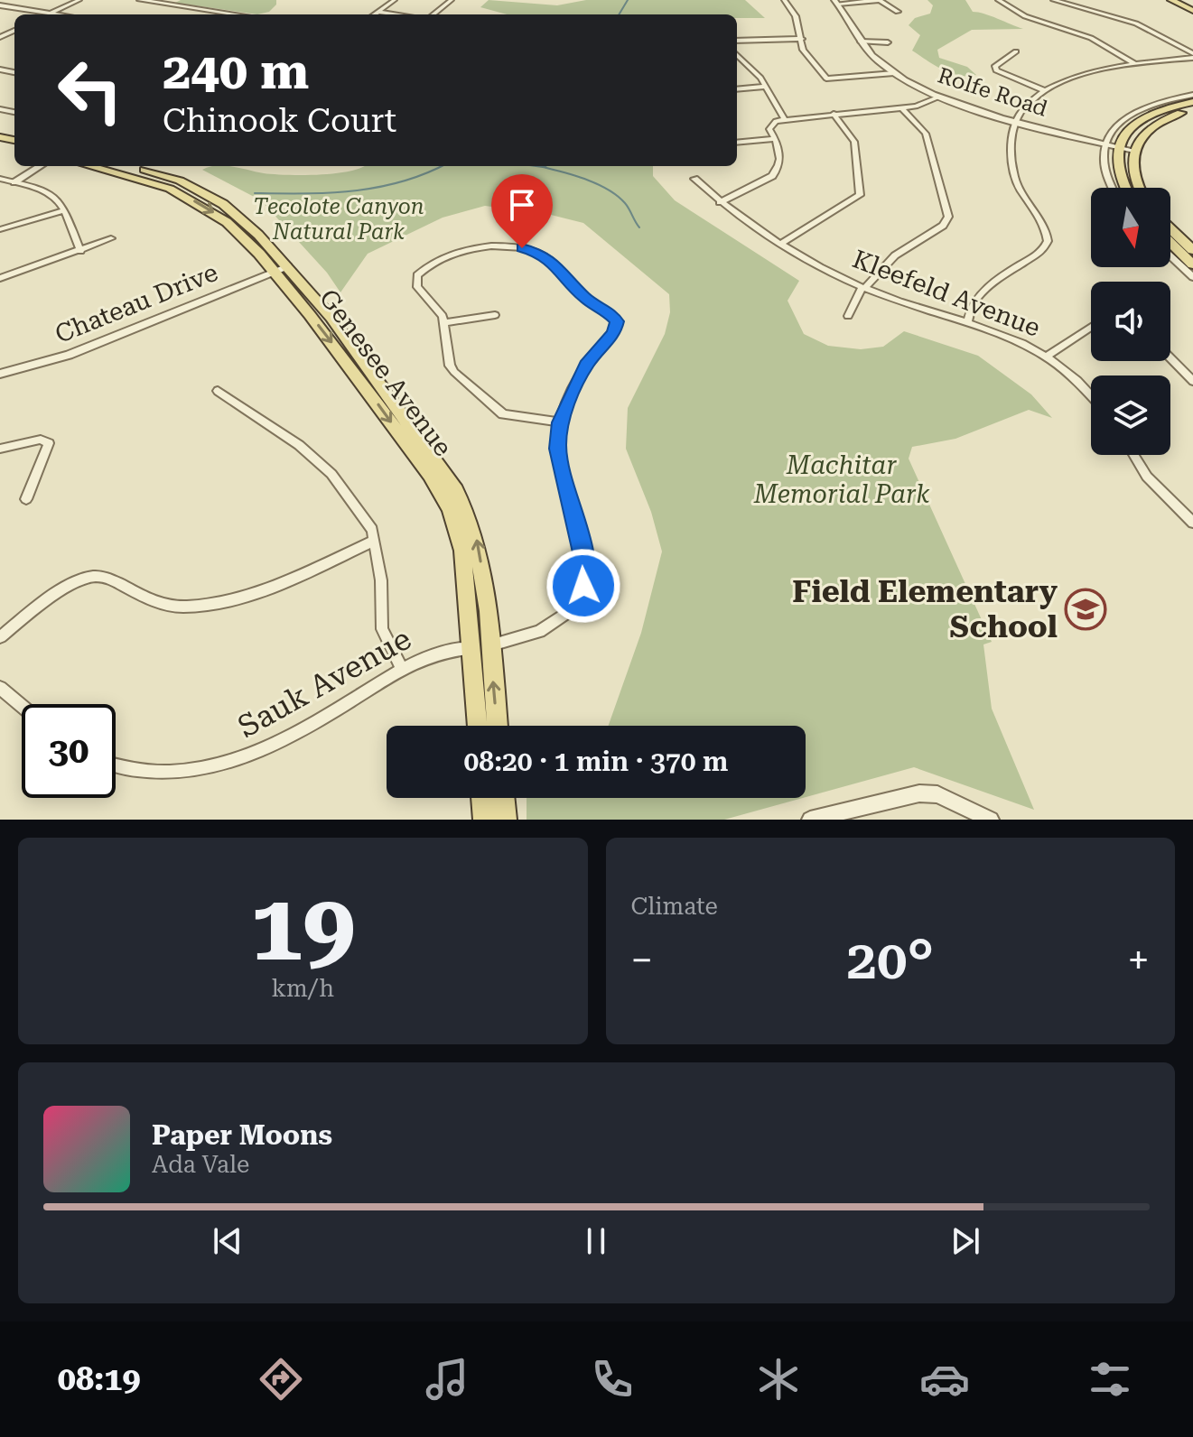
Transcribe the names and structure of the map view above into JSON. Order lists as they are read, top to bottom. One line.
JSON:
{"streets":{"main road":["Genesee Avenue"],"street":["Rolfe Road","Kleefeld Avenue","Chateau Drive","Sauk Avenue"]},"crossings":[["Chateau Drive","Genesee Avenue"],["Genesee Avenue","Sauk Avenue"]],"parks":["Tecolote Canyon Natural Park","Machitar Memorial Park"],"places":{"school or university":["Field Elementary School"]},"north":"bottom","page":{"turn":["240 m","Chinook Court"],"limit":"30","trip":"08:20 · 1 min · 370 m","tile":[["19","km/h"],"Climate"],"heat":["−","20°","+"],"song":["Paper Moons","Ada Vale"],"tabs":"08:19"}}
